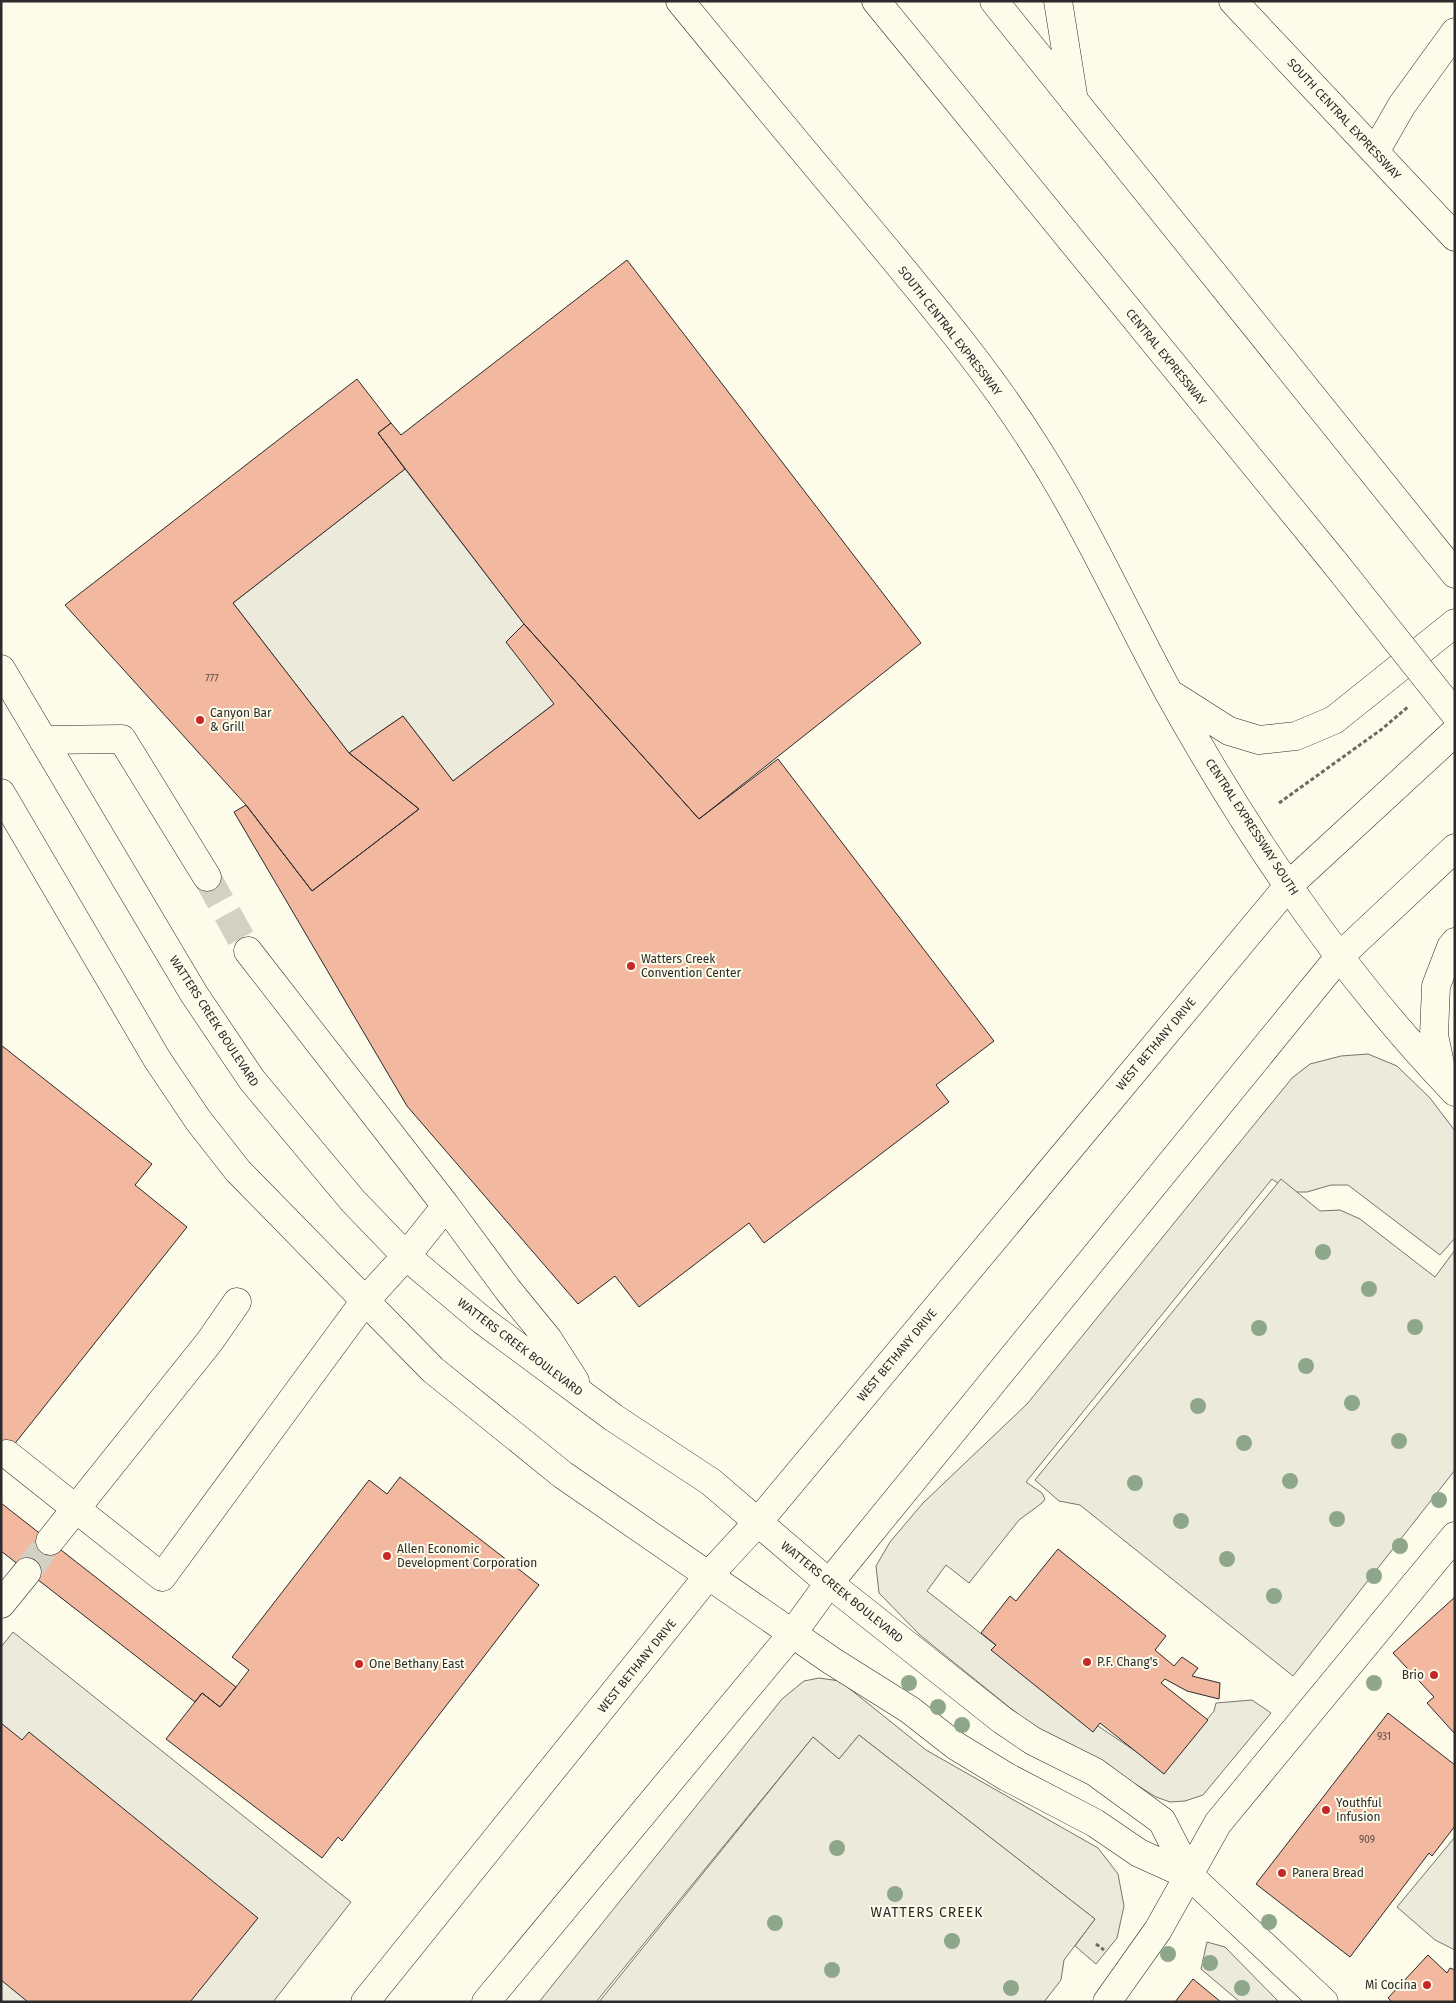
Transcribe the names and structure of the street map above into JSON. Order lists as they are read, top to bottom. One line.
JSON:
{"streets":{"main road":["SOUTH CENTRAL EXPRESSWAY","CENTRAL EXPRESSWAY","CENTRAL EXPRESSWAY SOUTH","WATTERS CREEK BOULEVARD","WEST BETHANY DRIVE"]},"crossings":[["SOUTH CENTRAL EXPRESSWAY","CENTRAL EXPRESSWAY SOUTH"],["CENTRAL EXPRESSWAY SOUTH","WEST BETHANY DRIVE"],["WATTERS CREEK BOULEVARD","WEST BETHANY DRIVE"]],"districts":["WATTERS CREEK"],"places":["Canyon Bar & Grill","Watters Creek Convention Center","Allen Economic Development Corporation","P.F. Chang's","One Bethany East","Brio","Youthful Infusion","Panera Bread","Mi Cocina"],"house_numbers":["777","931","909"]}
